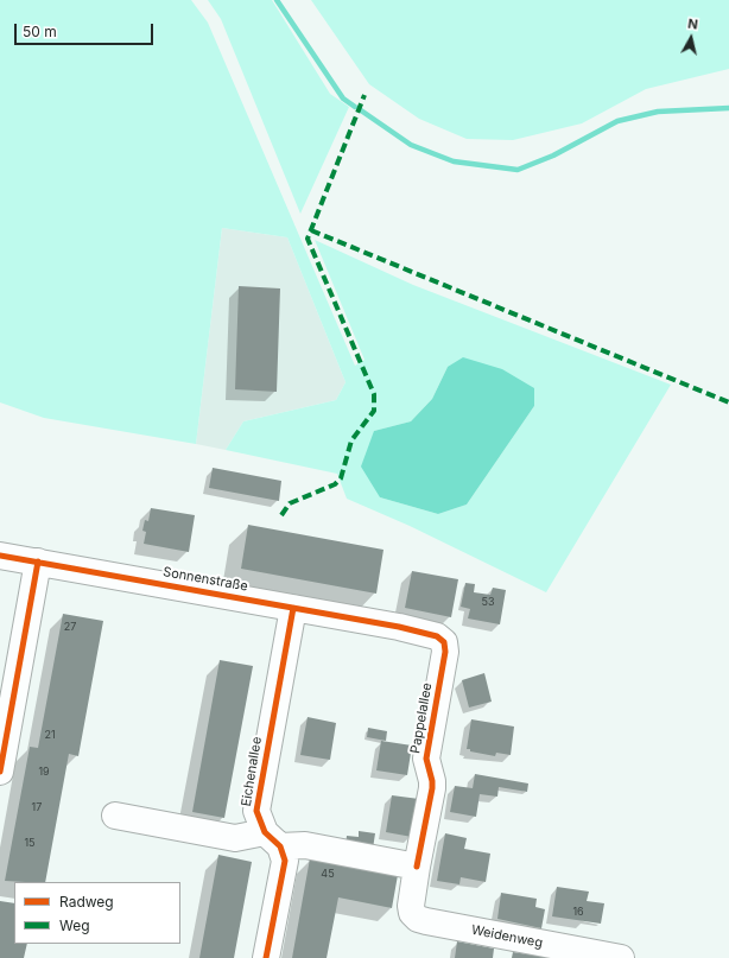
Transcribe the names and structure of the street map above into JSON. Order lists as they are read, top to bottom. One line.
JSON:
{"streets":{"street":["Sonnenstraße","Pappelallee","Eichenallee","Weidenweg"]},"crossings":[["Sonnenstraße","Pappelallee"],["Sonnenstraße","Eichenallee"],["Pappelallee","Weidenweg"]],"house_numbers":["53","27","21","19","17","15","45","16"],"legend":["Radweg","Weg"],"scale_bar":"50 m","north":"top"}
